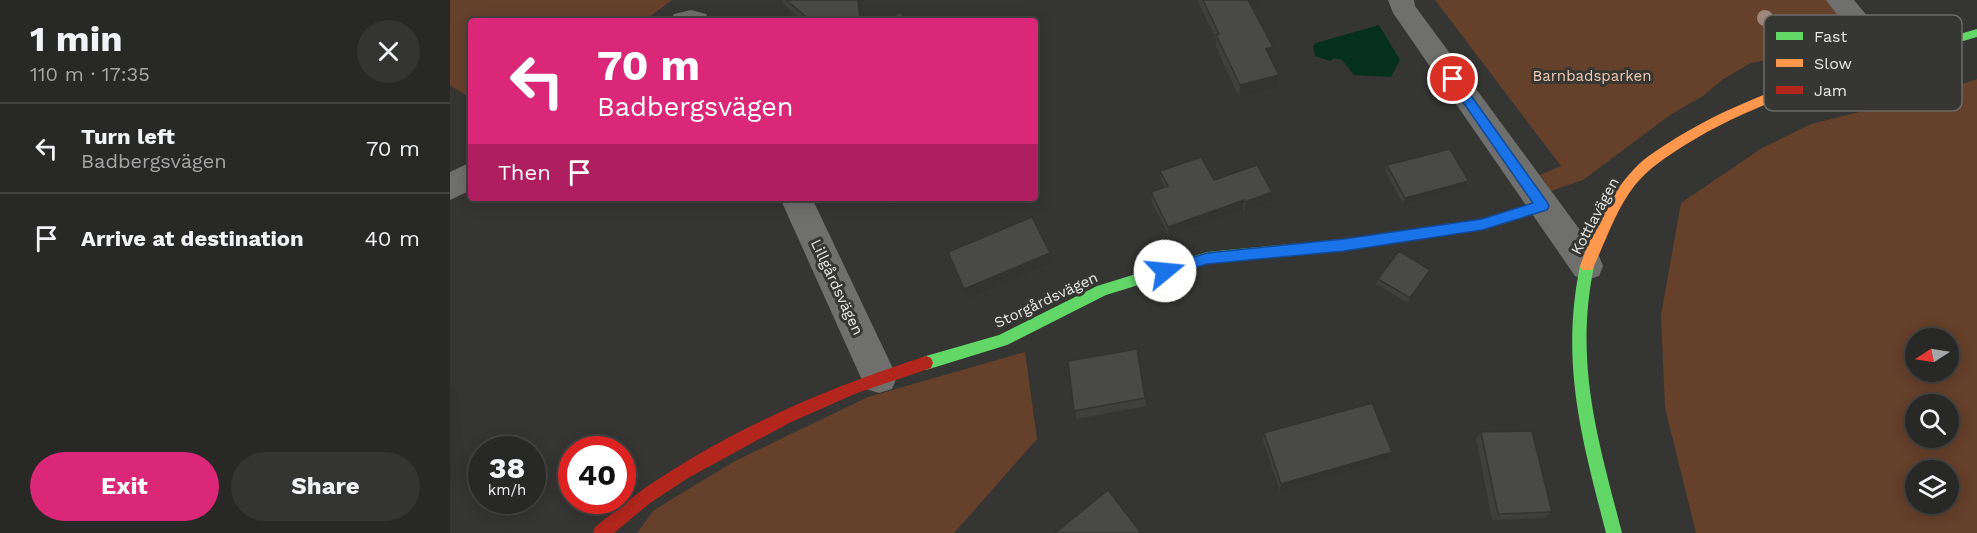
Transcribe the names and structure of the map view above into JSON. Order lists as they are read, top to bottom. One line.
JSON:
{"streets":{"street":["Kottlavägen","Lillgårdsvägen","Storgårdsvägen"]},"crossings":[["Lillgårdsvägen","Storgårdsvägen"]],"parks":["Barnbadsparken"],"legend":["Fast","Slow","Jam"],"north":"left","page":{"heading":["1 min","110 m · 17:35"],"turn":["70 m","Badbergsvägen"],"list":[{"name":"Turn left","note":"Badbergsvägen","value":"70 m"},{"name":"Arrive at destination","value":"40 m"}],"then":"Then","speed":"38 km/h","limit":"40","buttons":["Exit","Share"]}}
